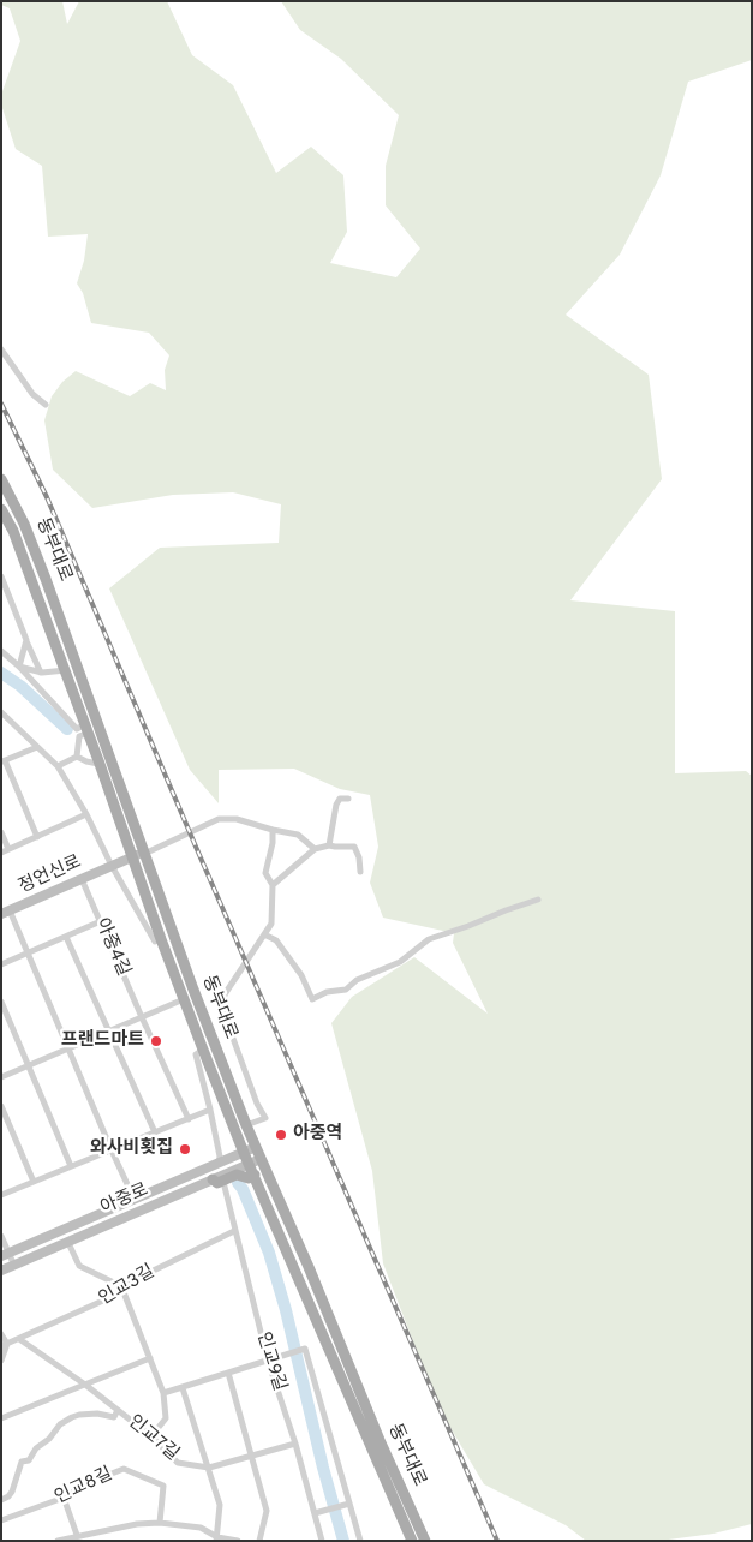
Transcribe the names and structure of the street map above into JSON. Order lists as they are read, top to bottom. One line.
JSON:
{"streets":{"main road":["동부대로"],"street":["정언신로","아중4길","아중로","인교3길","인교9길","인교7길","인교8길"]},"crossings":[["동부대로","정언신로"],["동부대로","아중로"],["정언신로","아중4길"],["아중로","인교9길"],["인교3길","인교9길"]],"places":["프랜드마트","아중역","와사비횟집"]}
